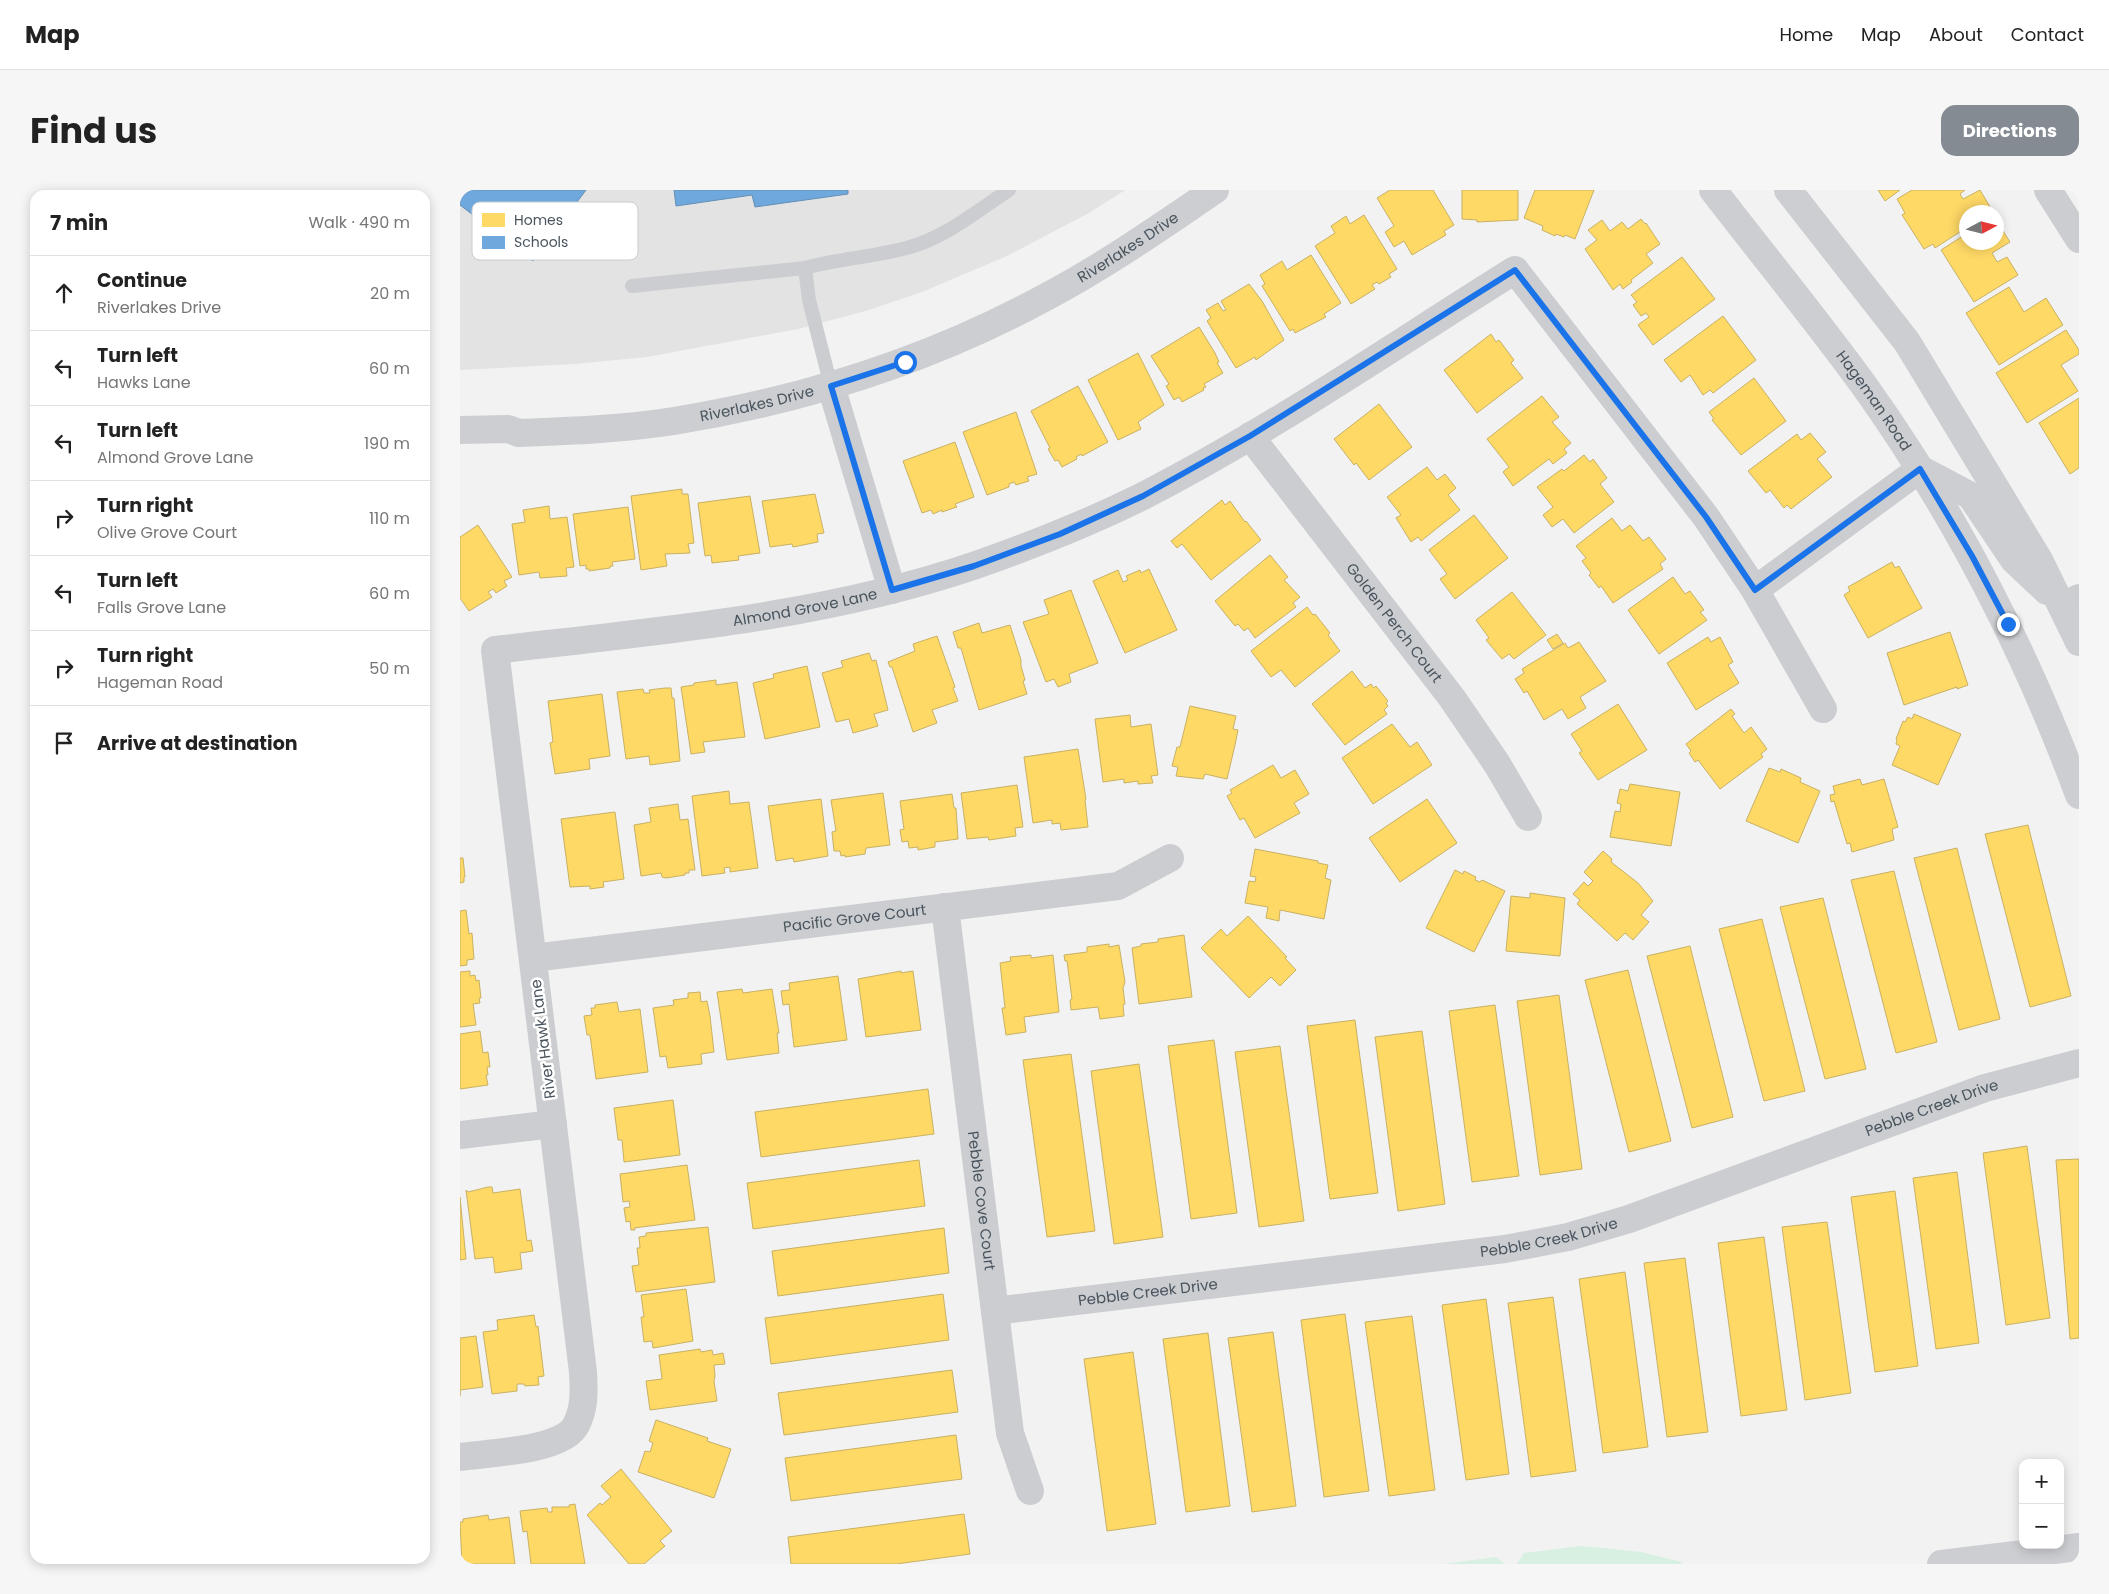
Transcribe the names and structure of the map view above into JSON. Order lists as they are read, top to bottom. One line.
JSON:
{"streets":{"main road":["Riverlakes Drive","Hageman Road"],"street":["Almond Grove Lane","Golden Perch Court","Pacific Grove Court","River Hawk Lane","Pebble Creek Drive","Pebble Cove Court"]},"crossings":[["Almond Grove Lane","Golden Perch Court"],["Almond Grove Lane","River Hawk Lane"],["Pacific Grove Court","River Hawk Lane"],["Pacific Grove Court","Pebble Cove Court"],["Pebble Creek Drive","Pebble Cove Court"]],"legend":["Homes","Schools"],"north":"right","page":{"header":"Map","nav":["Home","Map","About","Contact"],"title":"Find us","buttons":"Directions","heading":["7 min","Walk · 490 m"],"list":[["Continue","Riverlakes Drive","20 m"],["Turn left","Hawks Lane","60 m"],["Turn left","Almond Grove Lane","190 m"],["Turn right","Olive Grove Court","110 m"],["Turn left","Falls Grove Lane","60 m"],["Turn right","Hageman Road","50 m"],"Arrive at destination"],"map_buttons":["+","−"]}}
